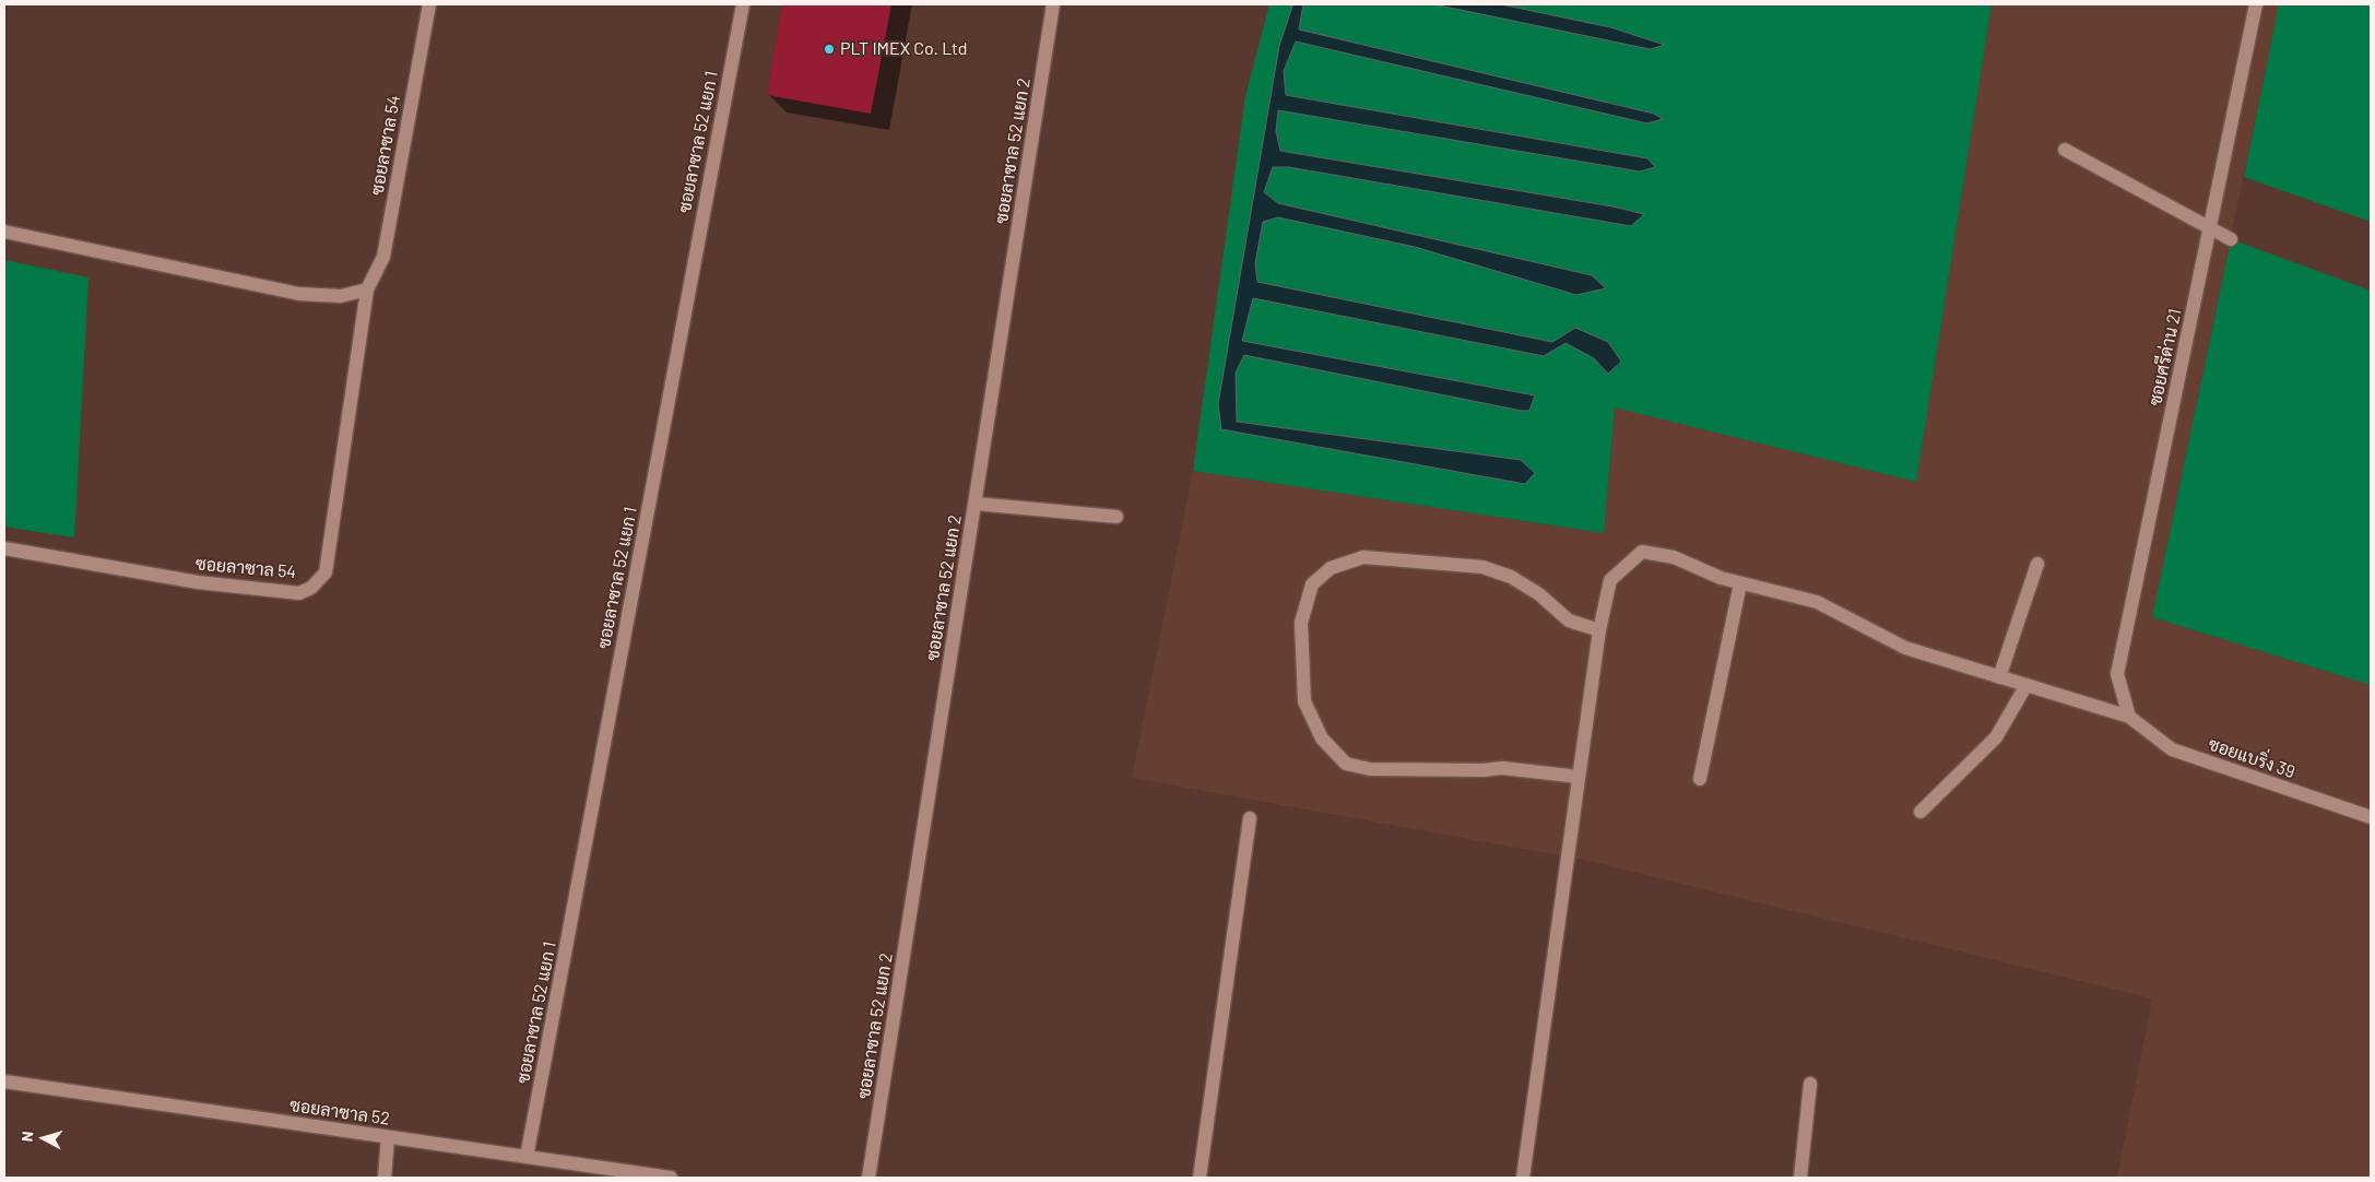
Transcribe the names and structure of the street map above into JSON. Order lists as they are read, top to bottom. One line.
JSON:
{"streets":{"street":["ซอยลาซาล 52 แยก 1","ซอยลาซาล 54","ซอยลาซาล 52 แยก 2","ซอยศรีด่าน 21","ซอยแบริ่ง 39","ซอยลาซาล 52"]},"crossings":[["ซอยลาซาล 52 แยก 1","ซอยลาซาล 52"],["ซอยศรีด่าน 21","ซอยแบริ่ง 39"]],"places":["PLT IMEX Co. Ltd"],"north":"left"}
